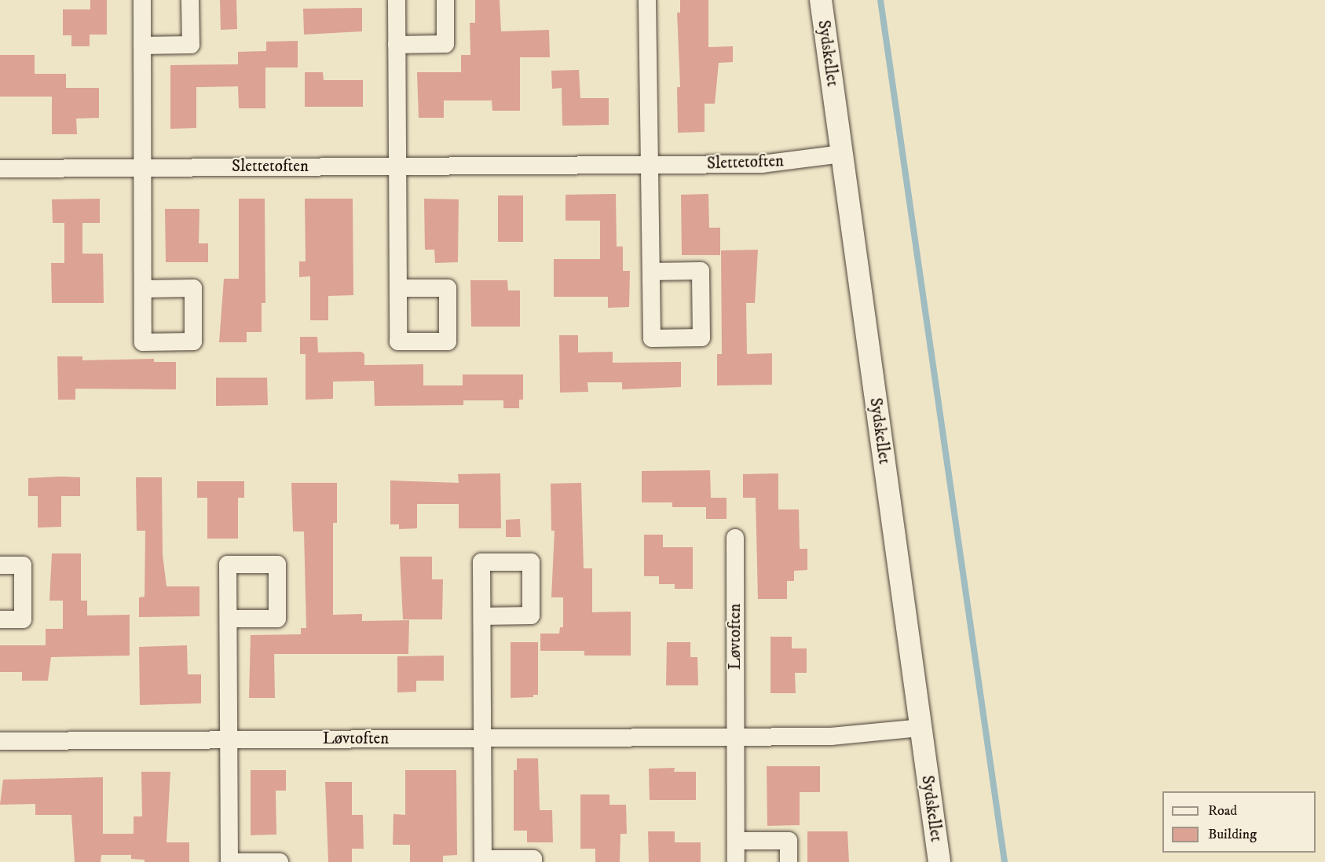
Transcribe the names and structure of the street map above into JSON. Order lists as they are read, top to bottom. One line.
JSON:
{"streets":{"street":["Sydskellet","Slettetoften","Løvtoften"]},"crossings":[["Sydskellet","Slettetoften"],["Sydskellet","Løvtoften"]],"legend":["Road","Building"]}
